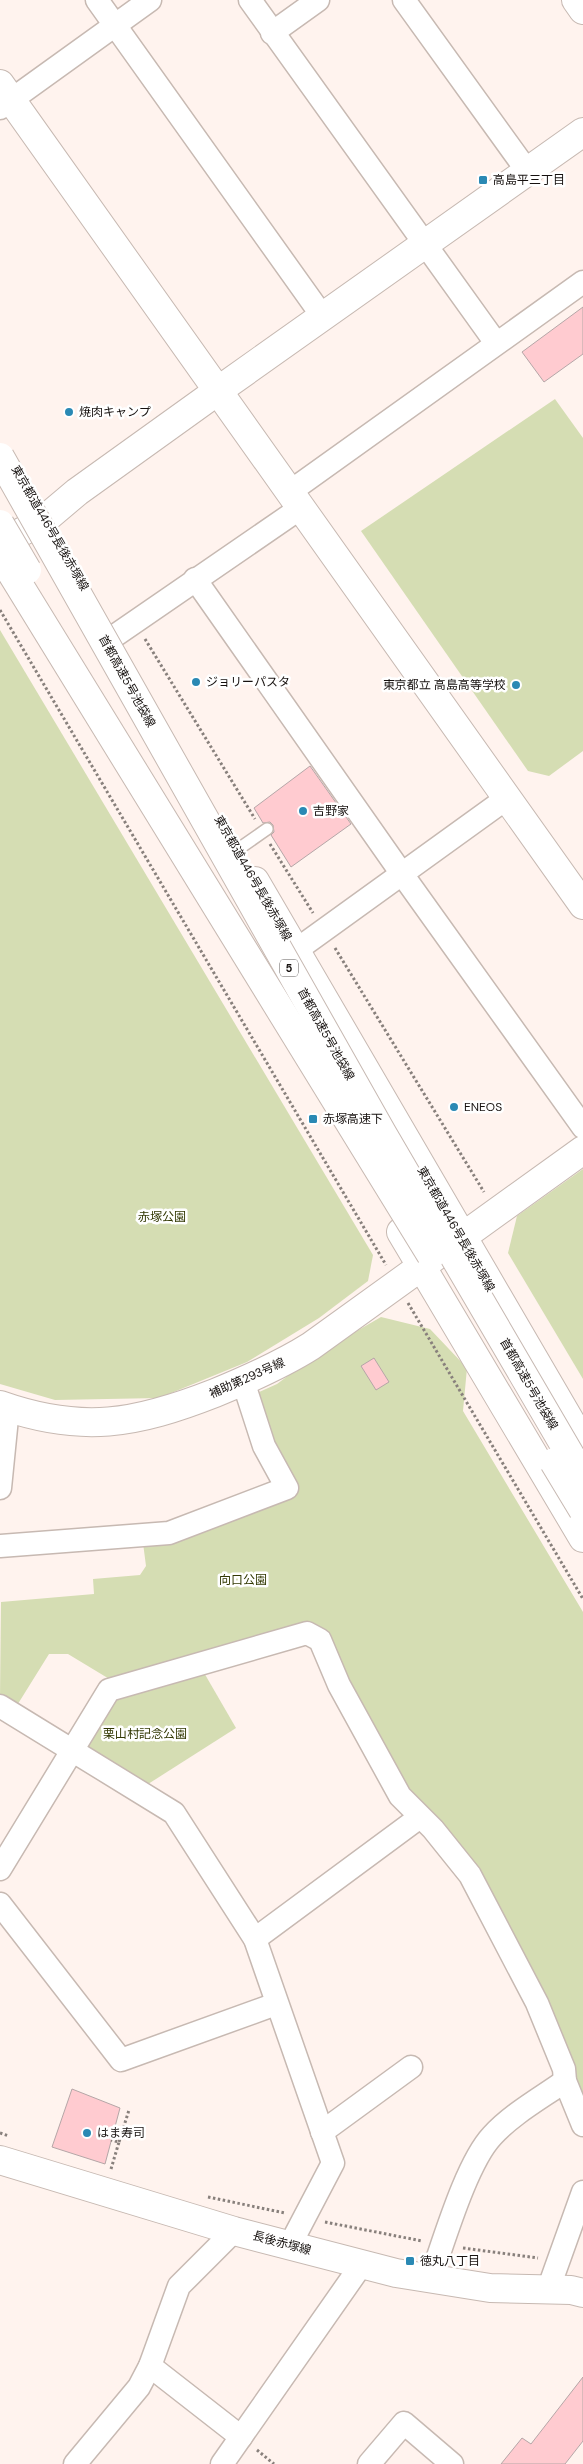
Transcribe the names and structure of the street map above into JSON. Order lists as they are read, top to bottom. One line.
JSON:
{"streets":{"main road":["東京都道446号長後赤塚線","首都高速5号池袋線","5","補助第293号線","長後赤塚線"]},"crossings":[["東京都道446号長後赤塚線","補助第293号線"]],"parks":["赤塚公園","向口公園","栗山村記念公園"],"places":{"transit":["高島平三丁目","赤塚高速下","徳丸八丁目"],"other":["焼肉キャンプ","ジョリーパスタ","東京都立 高島高等学校","吉野家","ENEOS","はま寿司"]}}
